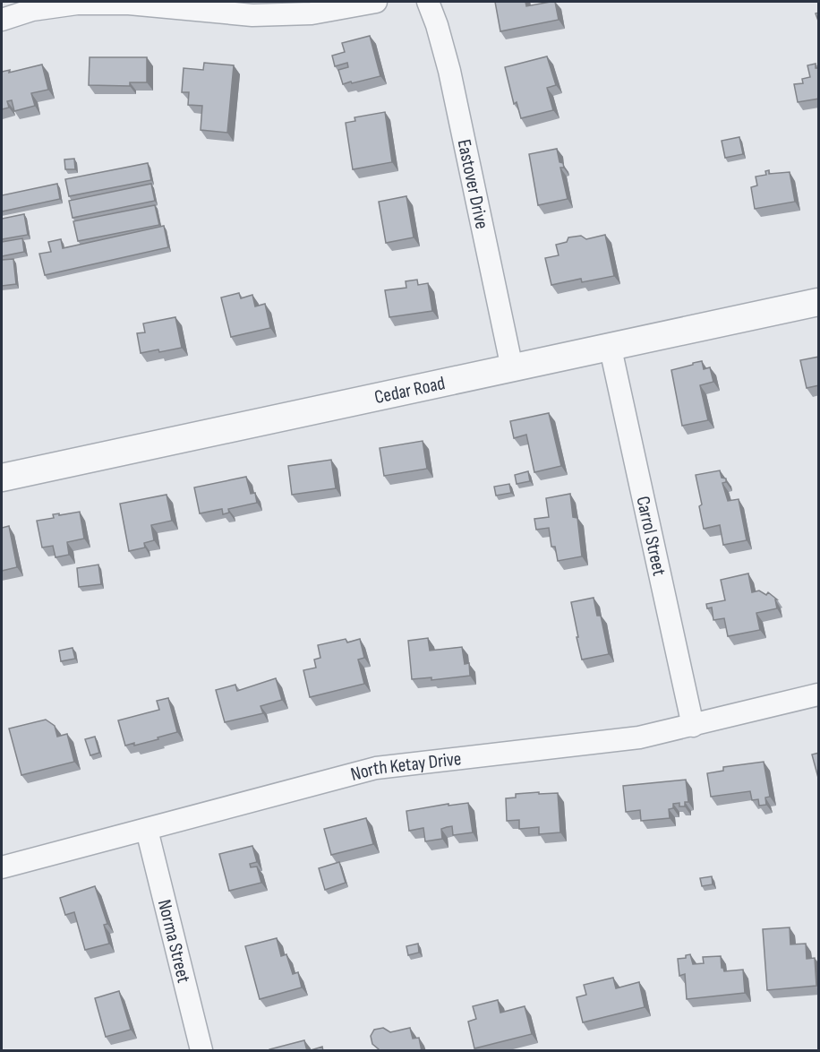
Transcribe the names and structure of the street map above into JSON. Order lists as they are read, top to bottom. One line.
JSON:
{"streets":{"street":["Eastover Drive","Cedar Road","Carrol Street","North Ketay Drive","Norma Street"]},"crossings":[["Eastover Drive","Cedar Road"],["Cedar Road","Carrol Street"],["Carrol Street","North Ketay Drive"],["North Ketay Drive","Norma Street"]]}
